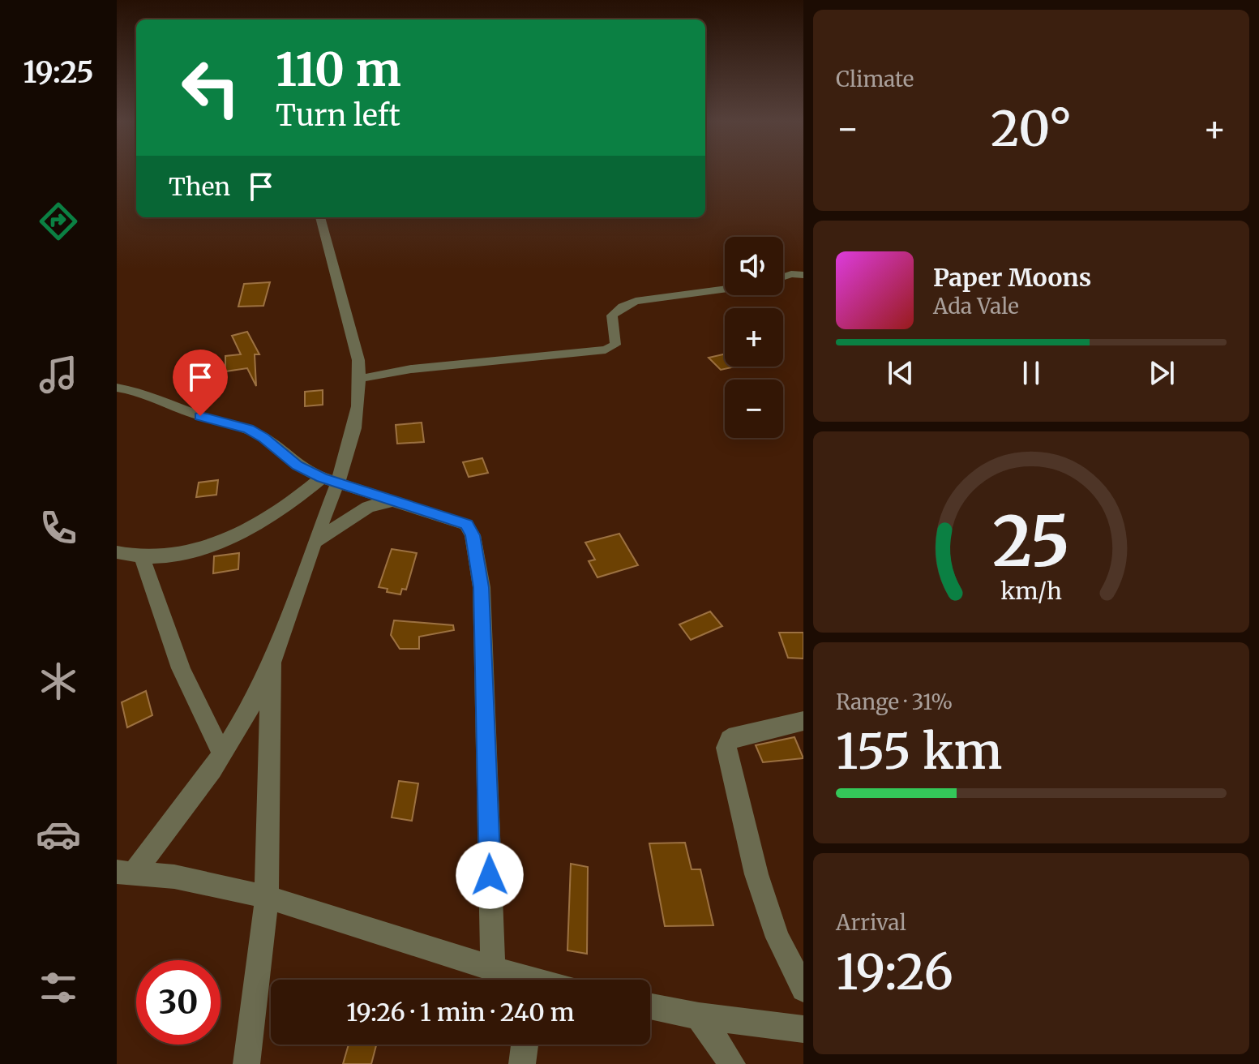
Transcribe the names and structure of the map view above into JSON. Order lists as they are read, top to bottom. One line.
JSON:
{"page":{"tabs":"19:25","tile":["Climate",["Range · 31%","155 km"],["Arrival","19:26"]],"turn":["110 m","Turn left"],"heat":["−","20°","+"],"then":"Then","map_buttons":["+","−"],"song":["Paper Moons","Ada Vale"],"limit":"30","trip":"19:26 · 1 min · 240 m","gauge":["25","km/h"]}}
